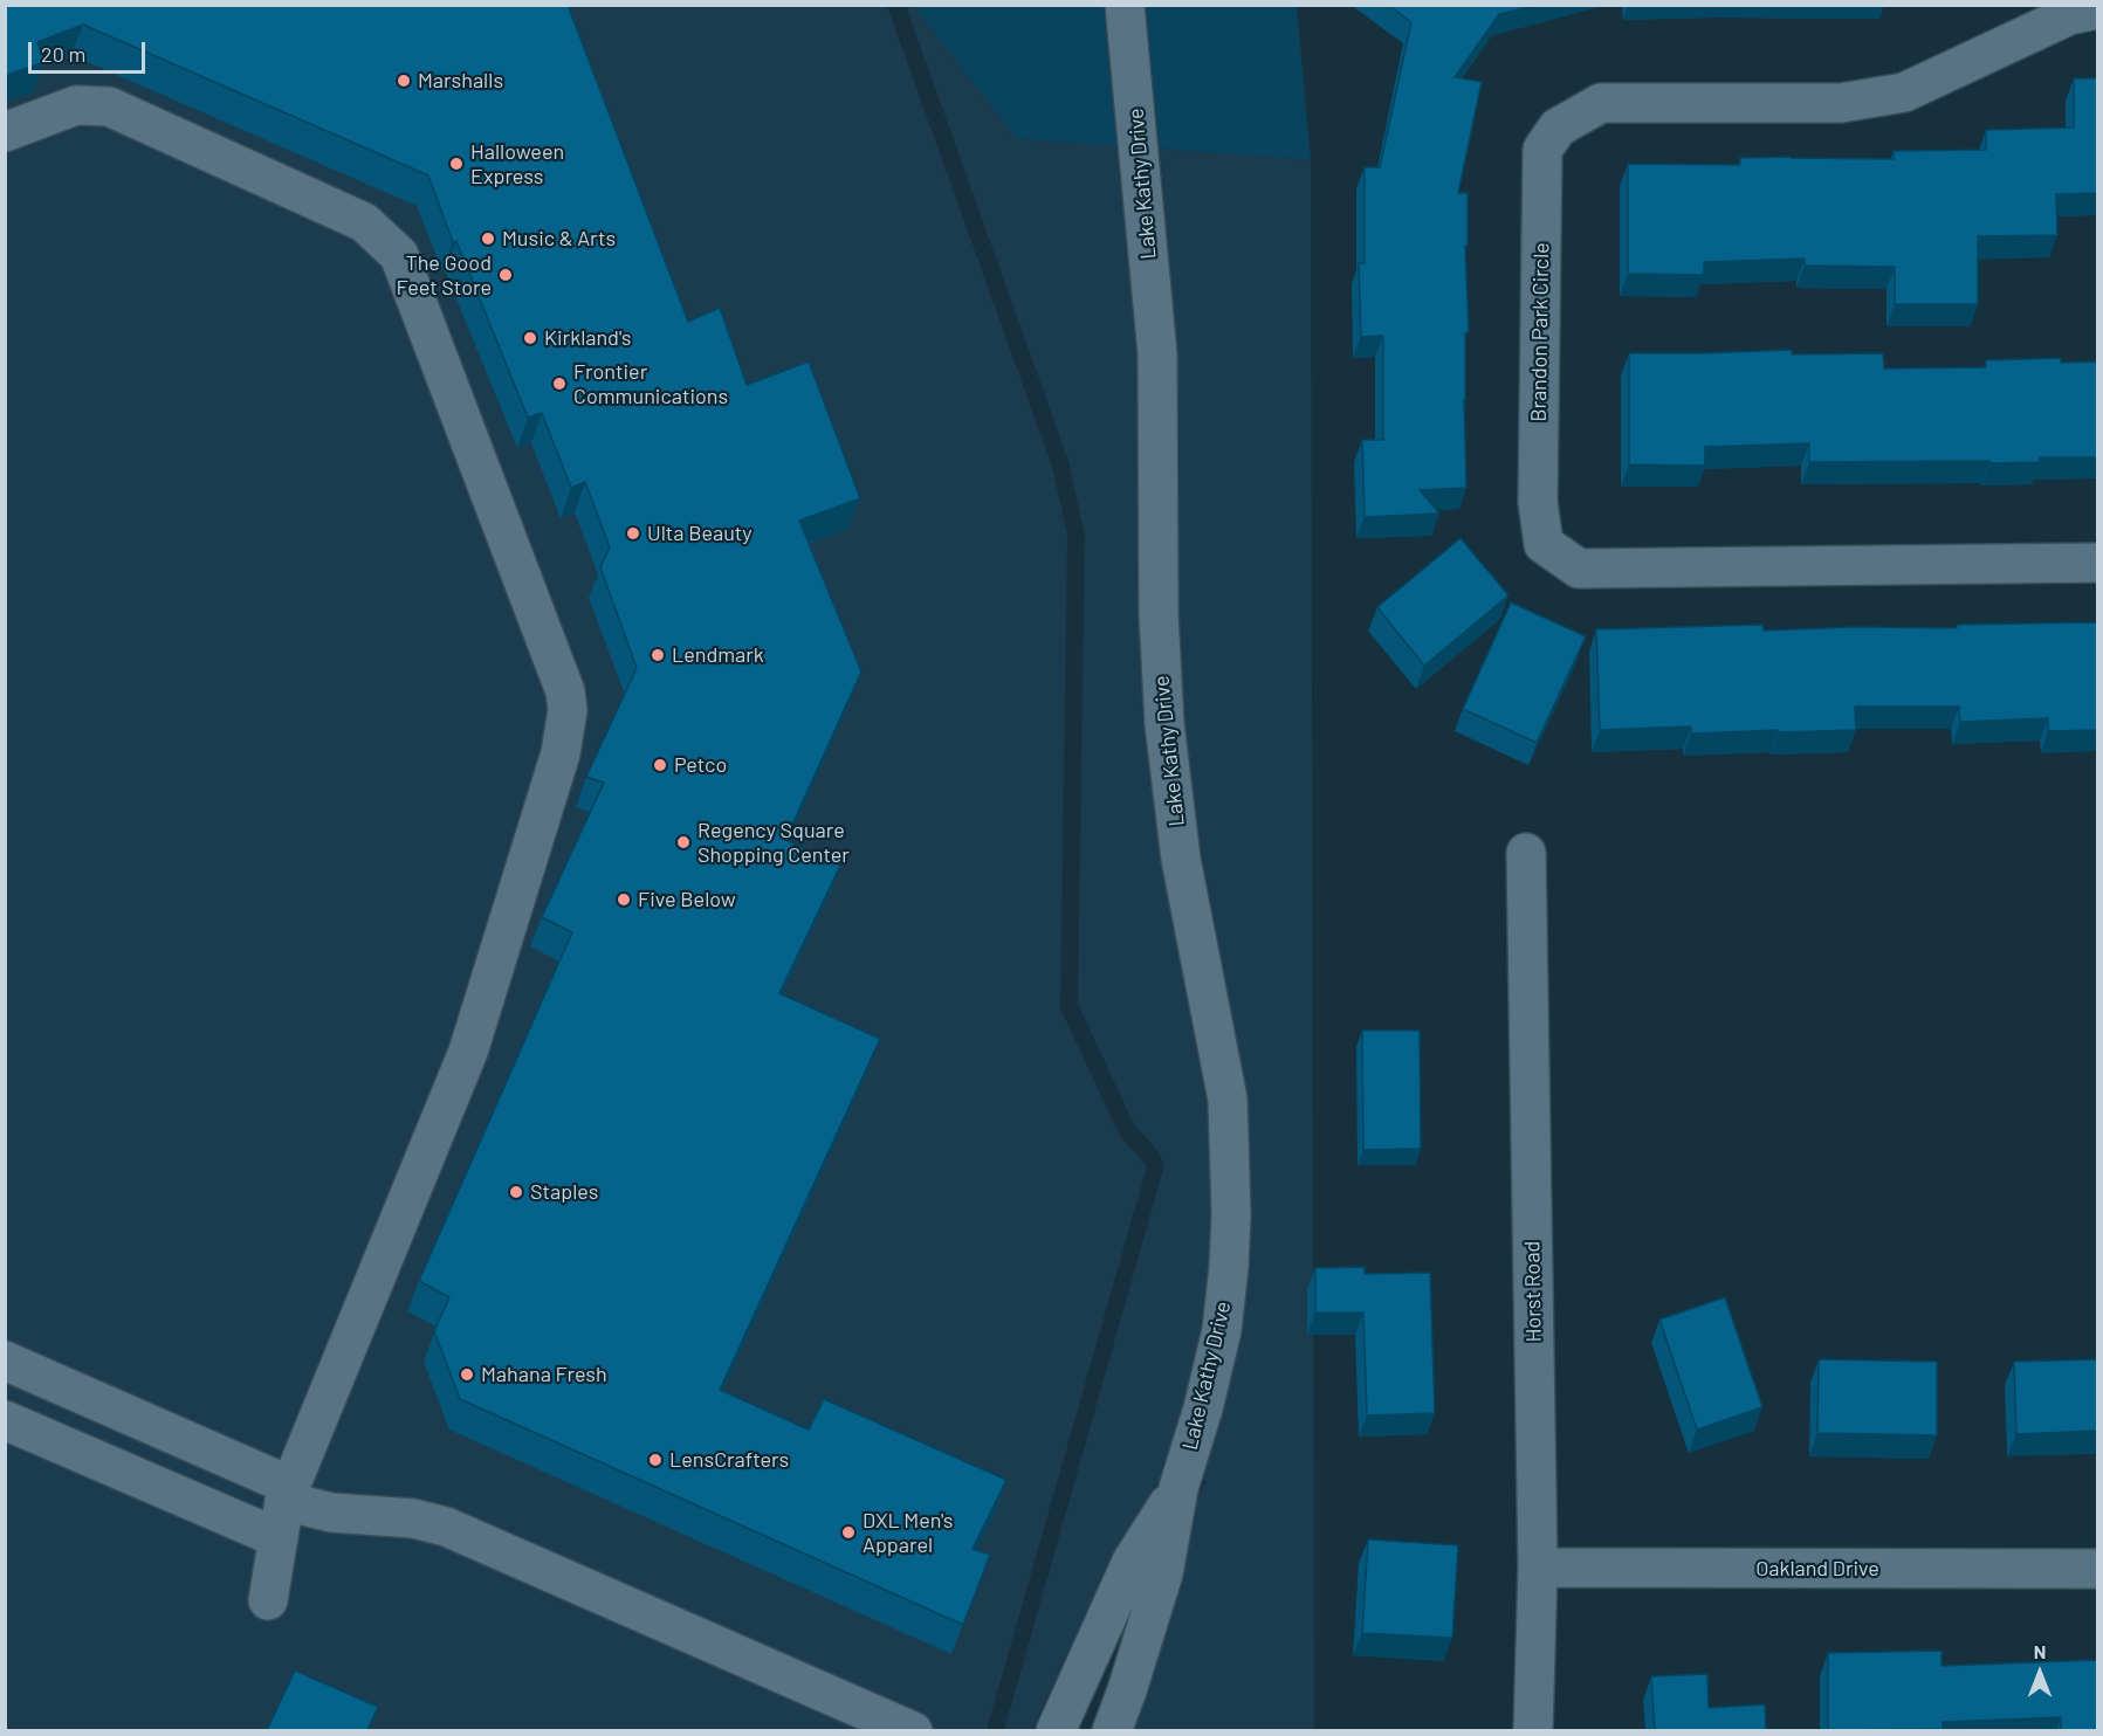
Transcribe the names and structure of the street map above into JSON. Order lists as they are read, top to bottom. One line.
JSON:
{"streets":{"street":["Lake Kathy Drive","Brandon Park Circle","Horst Road","Oakland Drive"]},"crossings":[["Horst Road","Oakland Drive"]],"places":["Marshalls","Halloween Express","Music & Arts","The Good Feet Store","Kirkland's","Frontier Communications","Ulta Beauty","Lendmark","Petco","Regency Square Shopping Center","Five Below","Staples","Mahana Fresh","LensCrafters","DXL Men's Apparel"],"scale_bar":"20 m","north":"top"}
